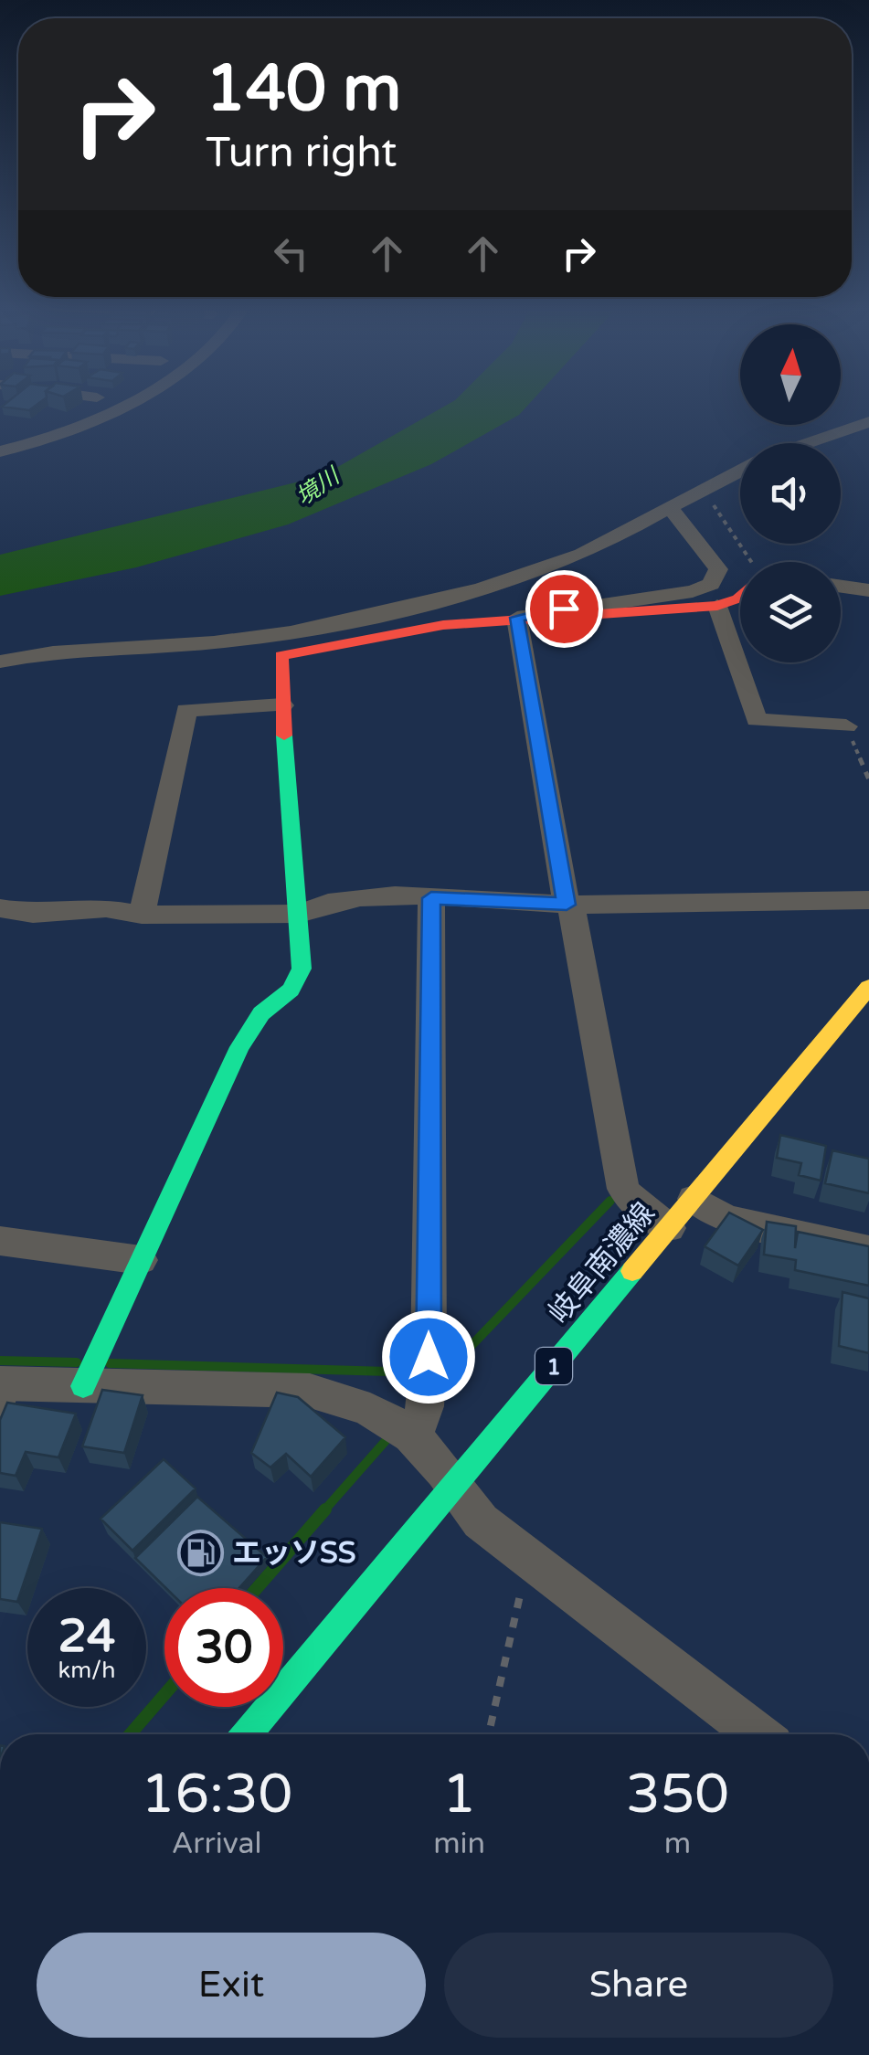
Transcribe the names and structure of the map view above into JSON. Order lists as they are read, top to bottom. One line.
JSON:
{"streets":{"street":["岐阜南濃線","1"]},"water":["境川"],"places":{"fuel station":["エッソSS"]},"north":"top","page":{"turn":["140 m","Turn right"],"speed":"24 km/h","limit":"30","eta":["16:30","Arrival","1","min","350","m"],"buttons":["Exit","Share"]}}
